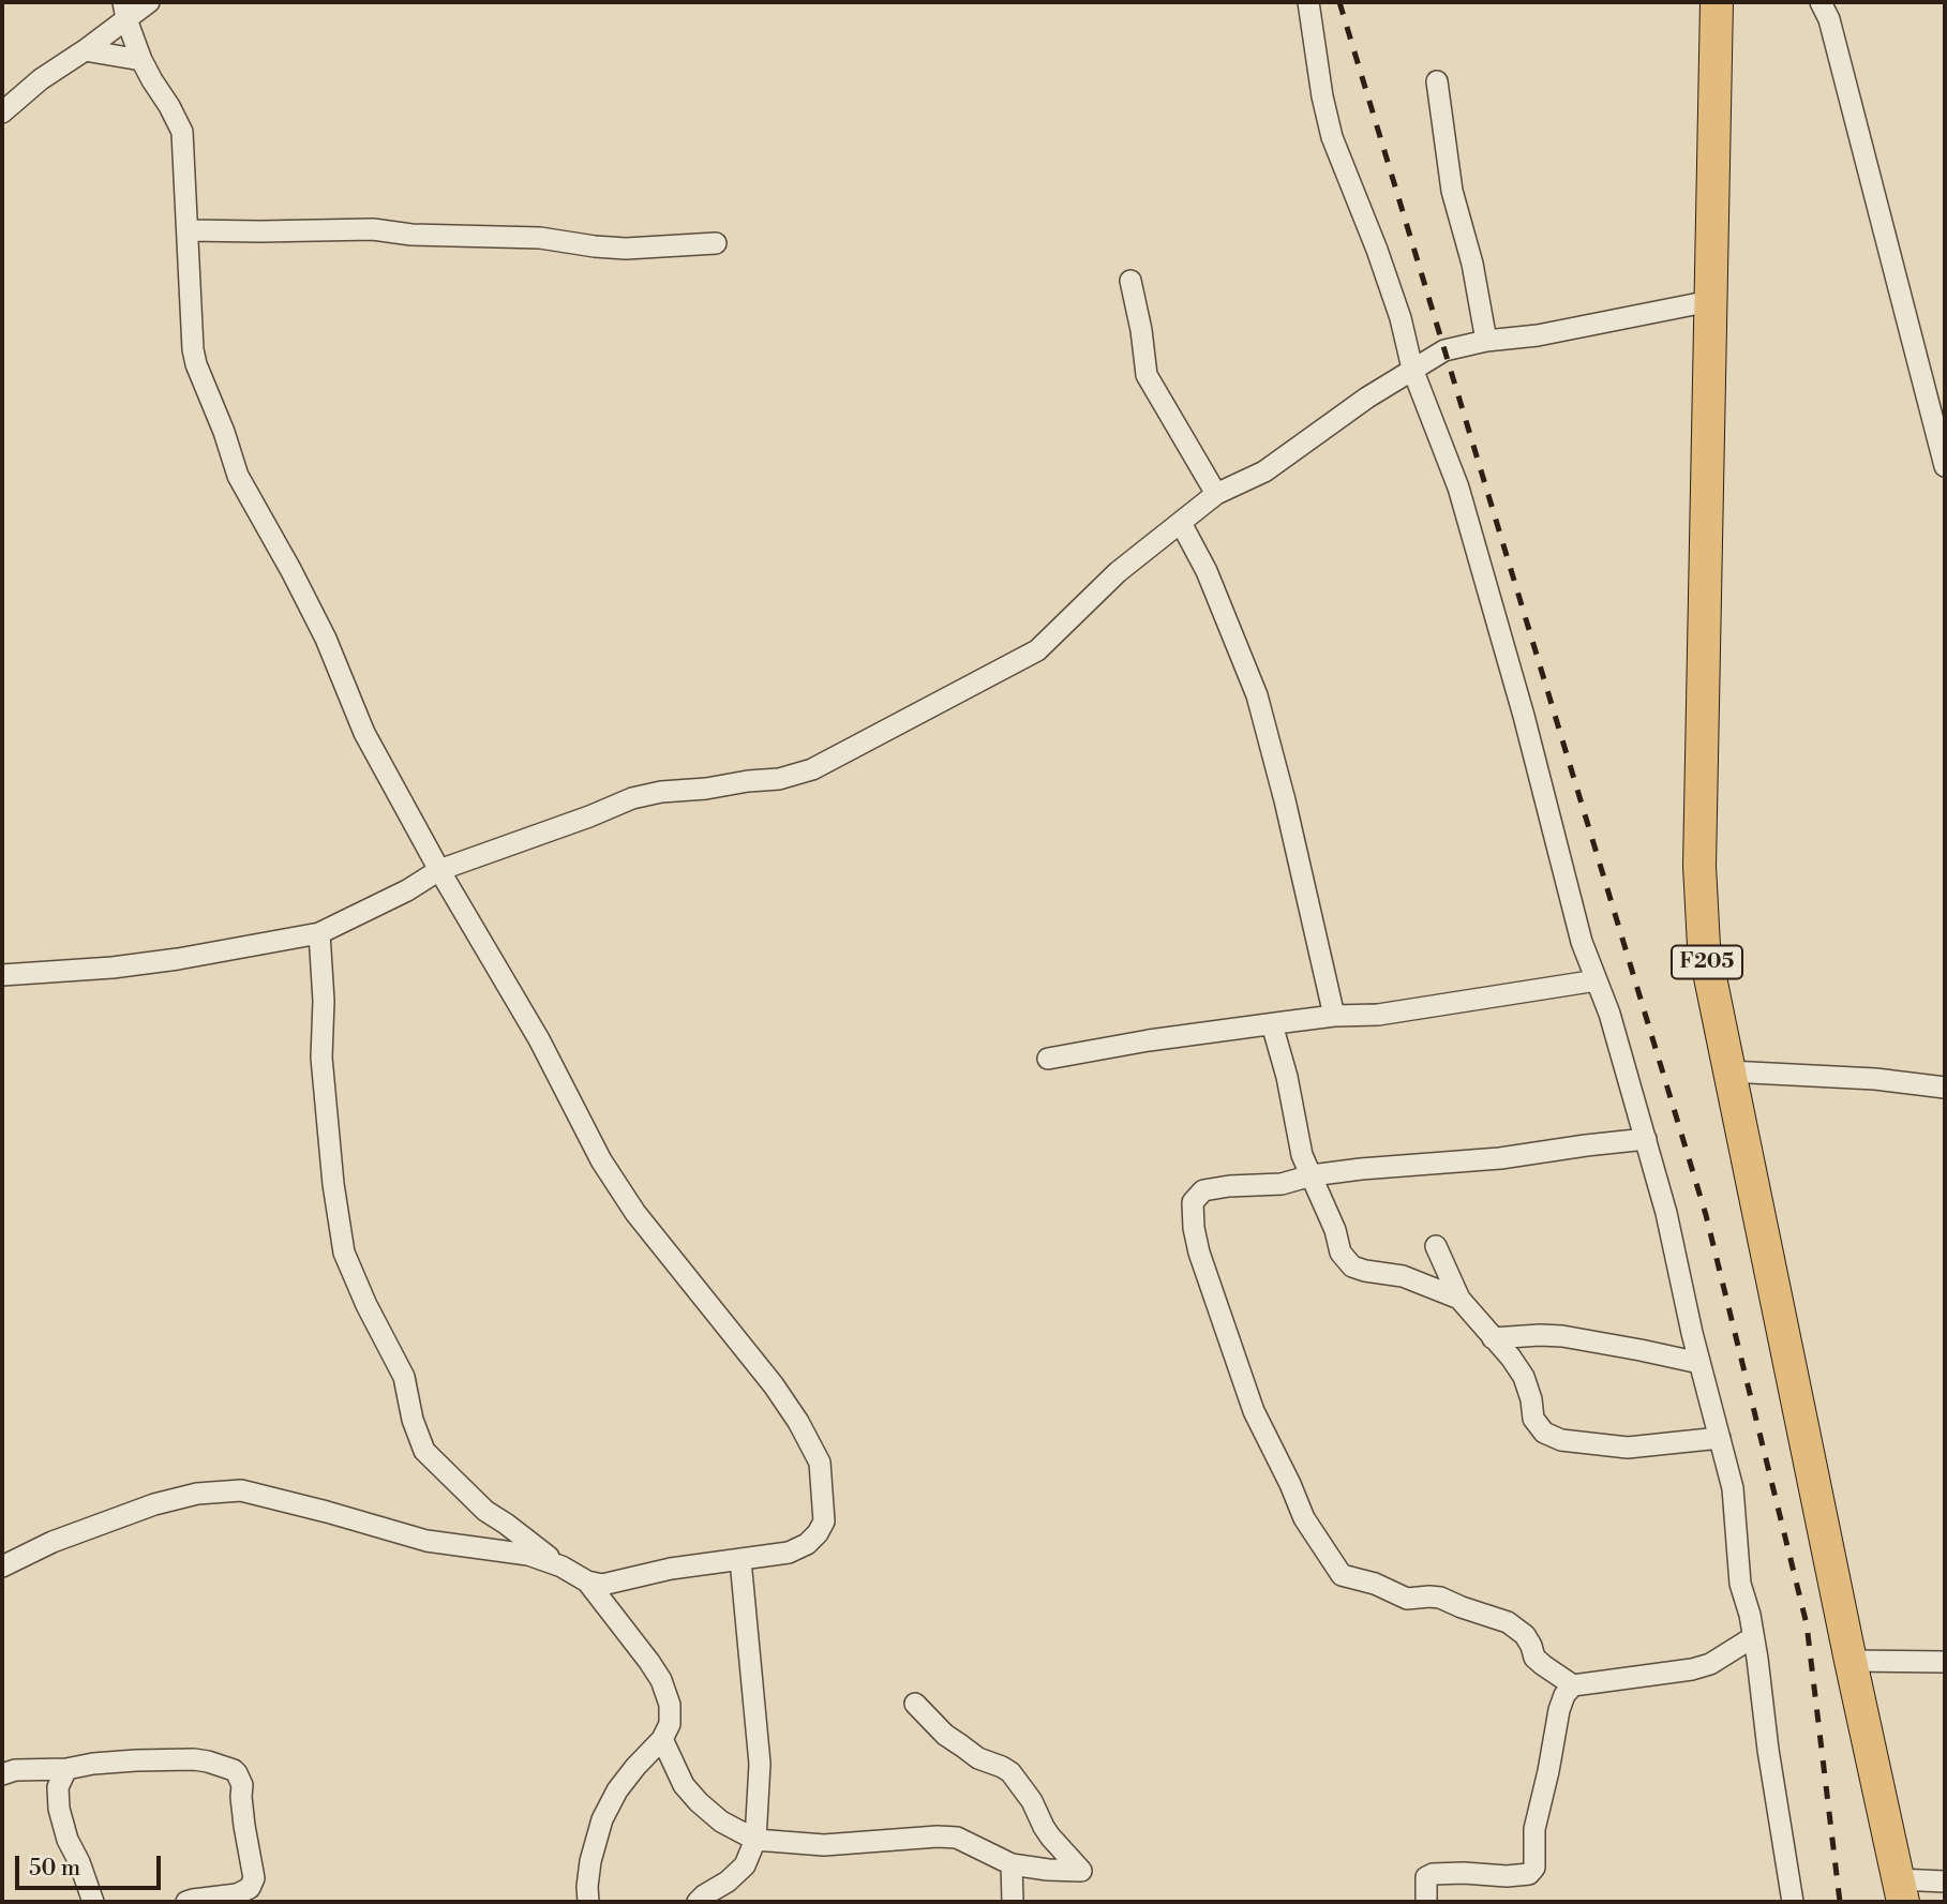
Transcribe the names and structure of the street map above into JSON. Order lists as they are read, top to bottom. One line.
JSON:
{"streets":{"main road":["F205"]},"scale_bar":"50 m"}
